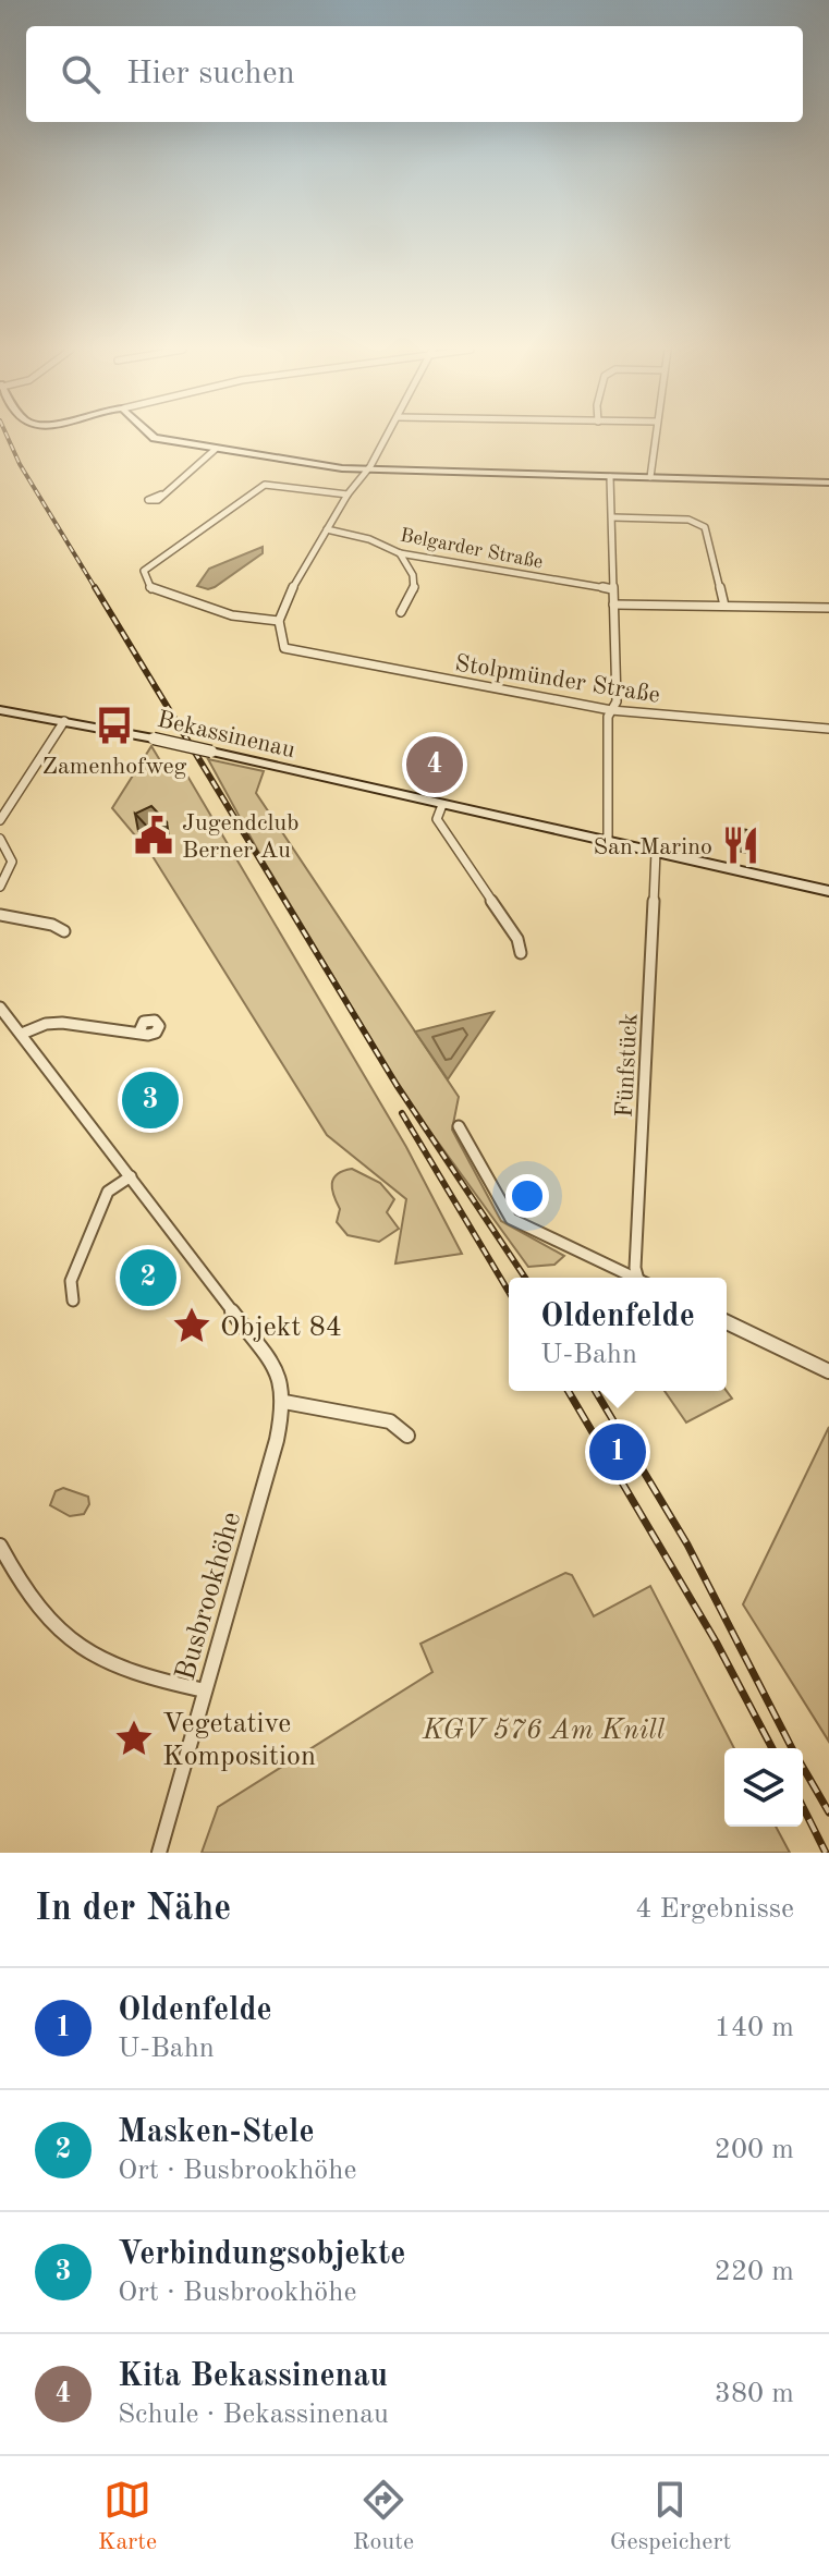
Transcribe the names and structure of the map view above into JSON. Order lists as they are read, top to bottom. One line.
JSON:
{"streets":{"street":["Belgarder Straße","Stolpmünder Straße","Bekassinenau","Fünfstück","Busbrookhöhe"]},"crossings":[["Bekassinenau","Fünfstück"]],"parks":["KGV 576 Am Knill"],"places":{"bus stop":["Zamenhofweg"],"public building":["Jugendclub Berner Au"],"restaurant":["San Marino"],"place":["Objekt 84","Vegetative Komposition"]},"page":{"search":"Hier suchen","pins":["4","3","2","1"],"popup":["Oldenfelde","U-Bahn"],"heading":["In der Nähe","4 Ergebnisse"],"list":[{"mark":"1","name":"Oldenfelde","note":"U-Bahn","value":"140 m"},{"mark":"2","name":"Masken-Stele","note":"Ort · Busbrookhöhe","value":"200 m"},{"mark":"3","name":"Verbindungsobjekte","note":"Ort · Busbrookhöhe","value":"220 m"},{"mark":"4","name":"Kita Bekassinenau","note":"Schule · Bekassinenau","value":"380 m"}],"nav":["Karte","Route","Gespeichert"]}}
